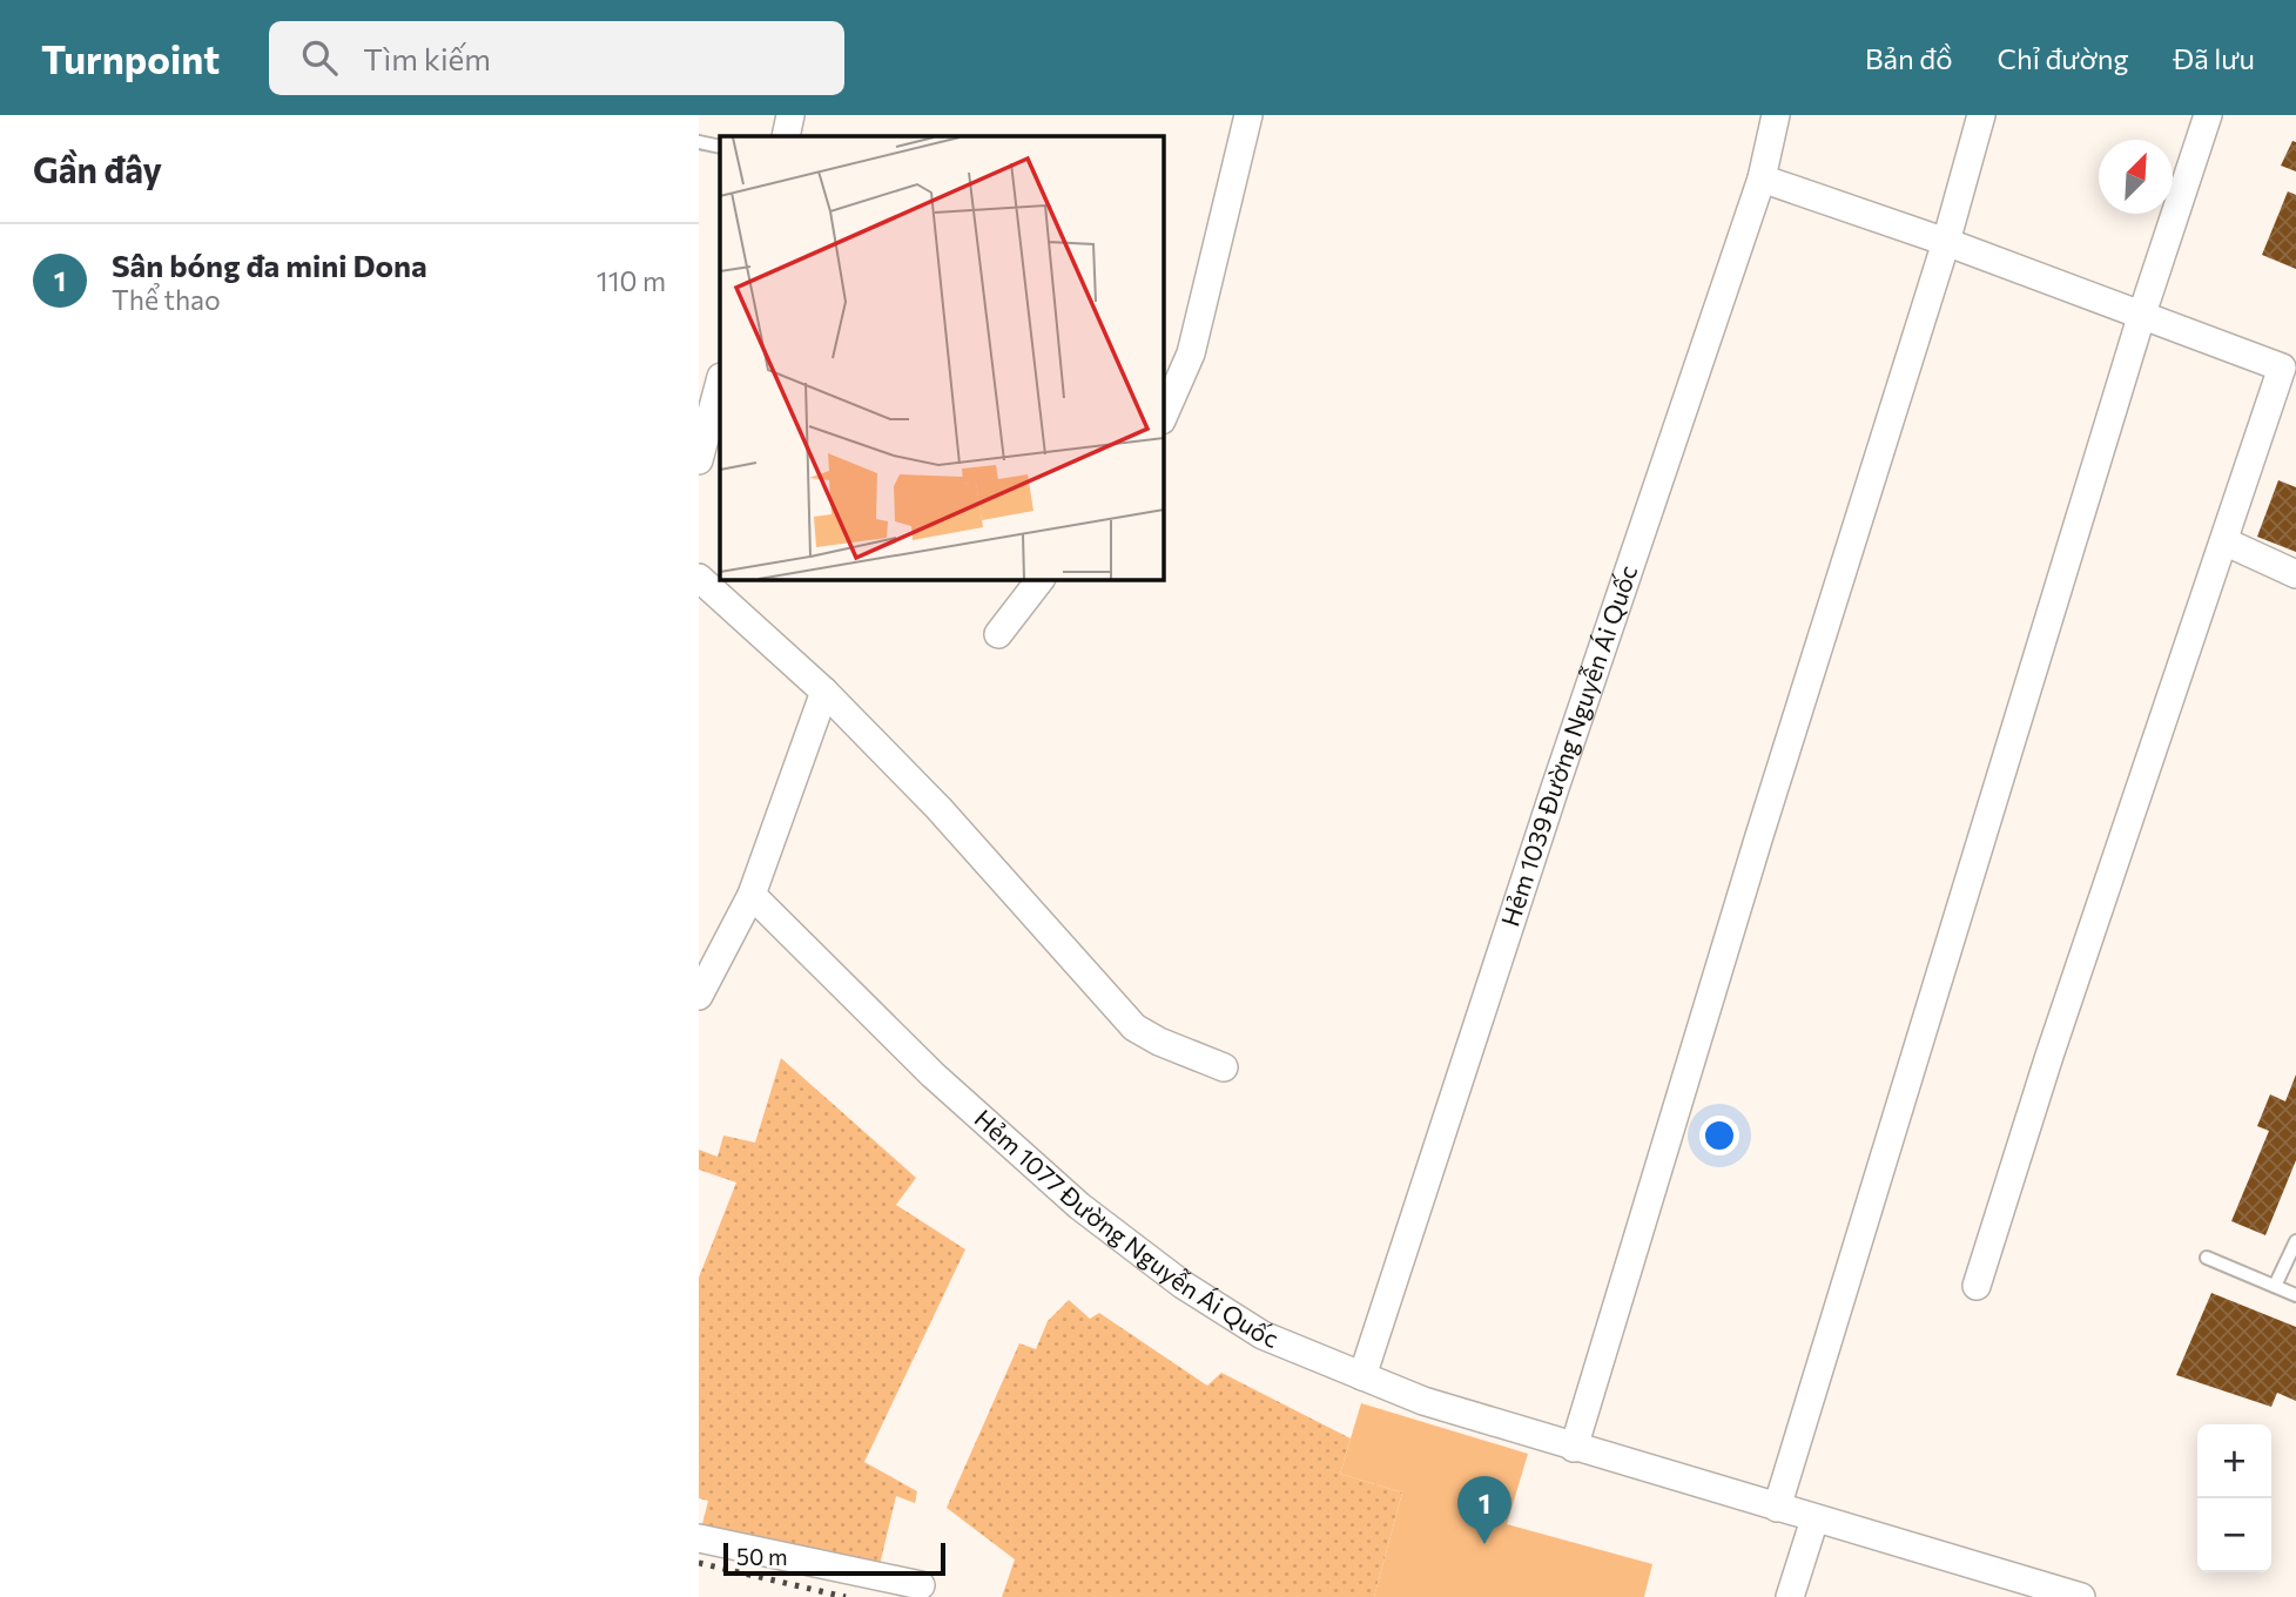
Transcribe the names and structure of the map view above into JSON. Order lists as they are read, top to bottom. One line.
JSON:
{"streets":{"street":["Hẻm 1039 Đường Nguyễn Ái Quốc","Hẻm 1077 Đường Nguyễn Ái Quốc"]},"crossings":[["Hẻm 1039 Đường Nguyễn Ái Quốc","Hẻm 1077 Đường Nguyễn Ái Quốc"]],"scale_bar":"50 m","north":"top right","page":{"header":"Turnpoint","search":"Tìm kiếm","nav":["Bản đồ","Chỉ đường","Đã lưu"],"heading":"Gần đây","list":[{"mark":"1","name":"Sân bóng đa mini Dona","note":"Thể thao","value":"110 m"}],"map_buttons":["+","−"],"pins":"1","scale":"50 m"}}
